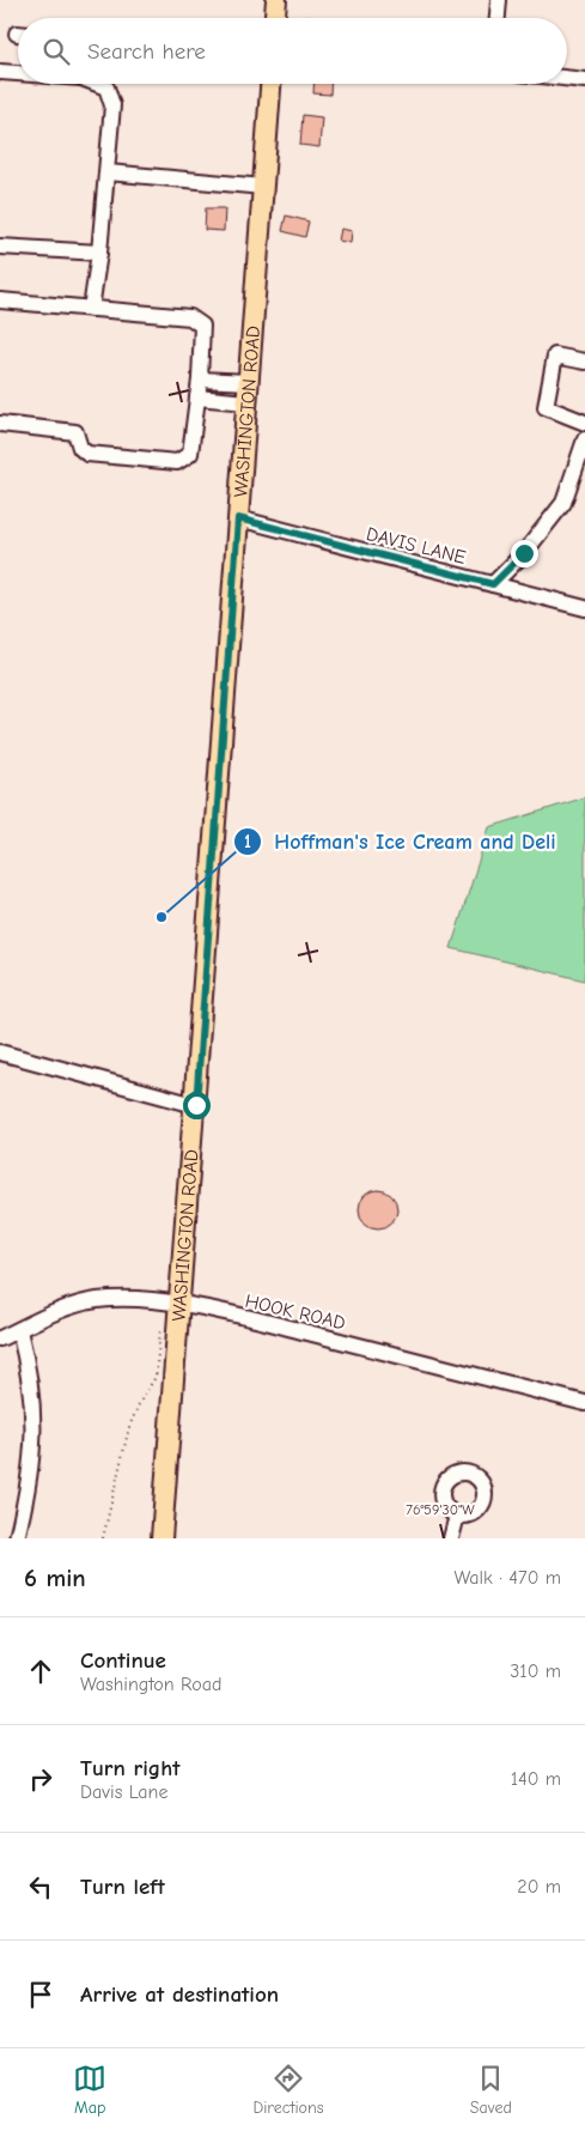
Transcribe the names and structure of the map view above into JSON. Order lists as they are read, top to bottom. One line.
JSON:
{"streets":{"main road":["WASHINGTON ROAD"],"street":["DAVIS LANE","HOOK ROAD"]},"crossings":[["WASHINGTON ROAD","DAVIS LANE"],["WASHINGTON ROAD","HOOK ROAD"]],"places":["Hoffman's Ice Cream and Deli"],"page":{"search":"Search here","heading":["6 min","Walk · 470 m"],"list":[["Continue","Washington Road","310 m"],["Turn right","Davis Lane","140 m"],["Turn left","20 m"],"Arrive at destination"],"nav":["Map","Directions","Saved"]},"coordinates":["76°59'30\"W"]}
